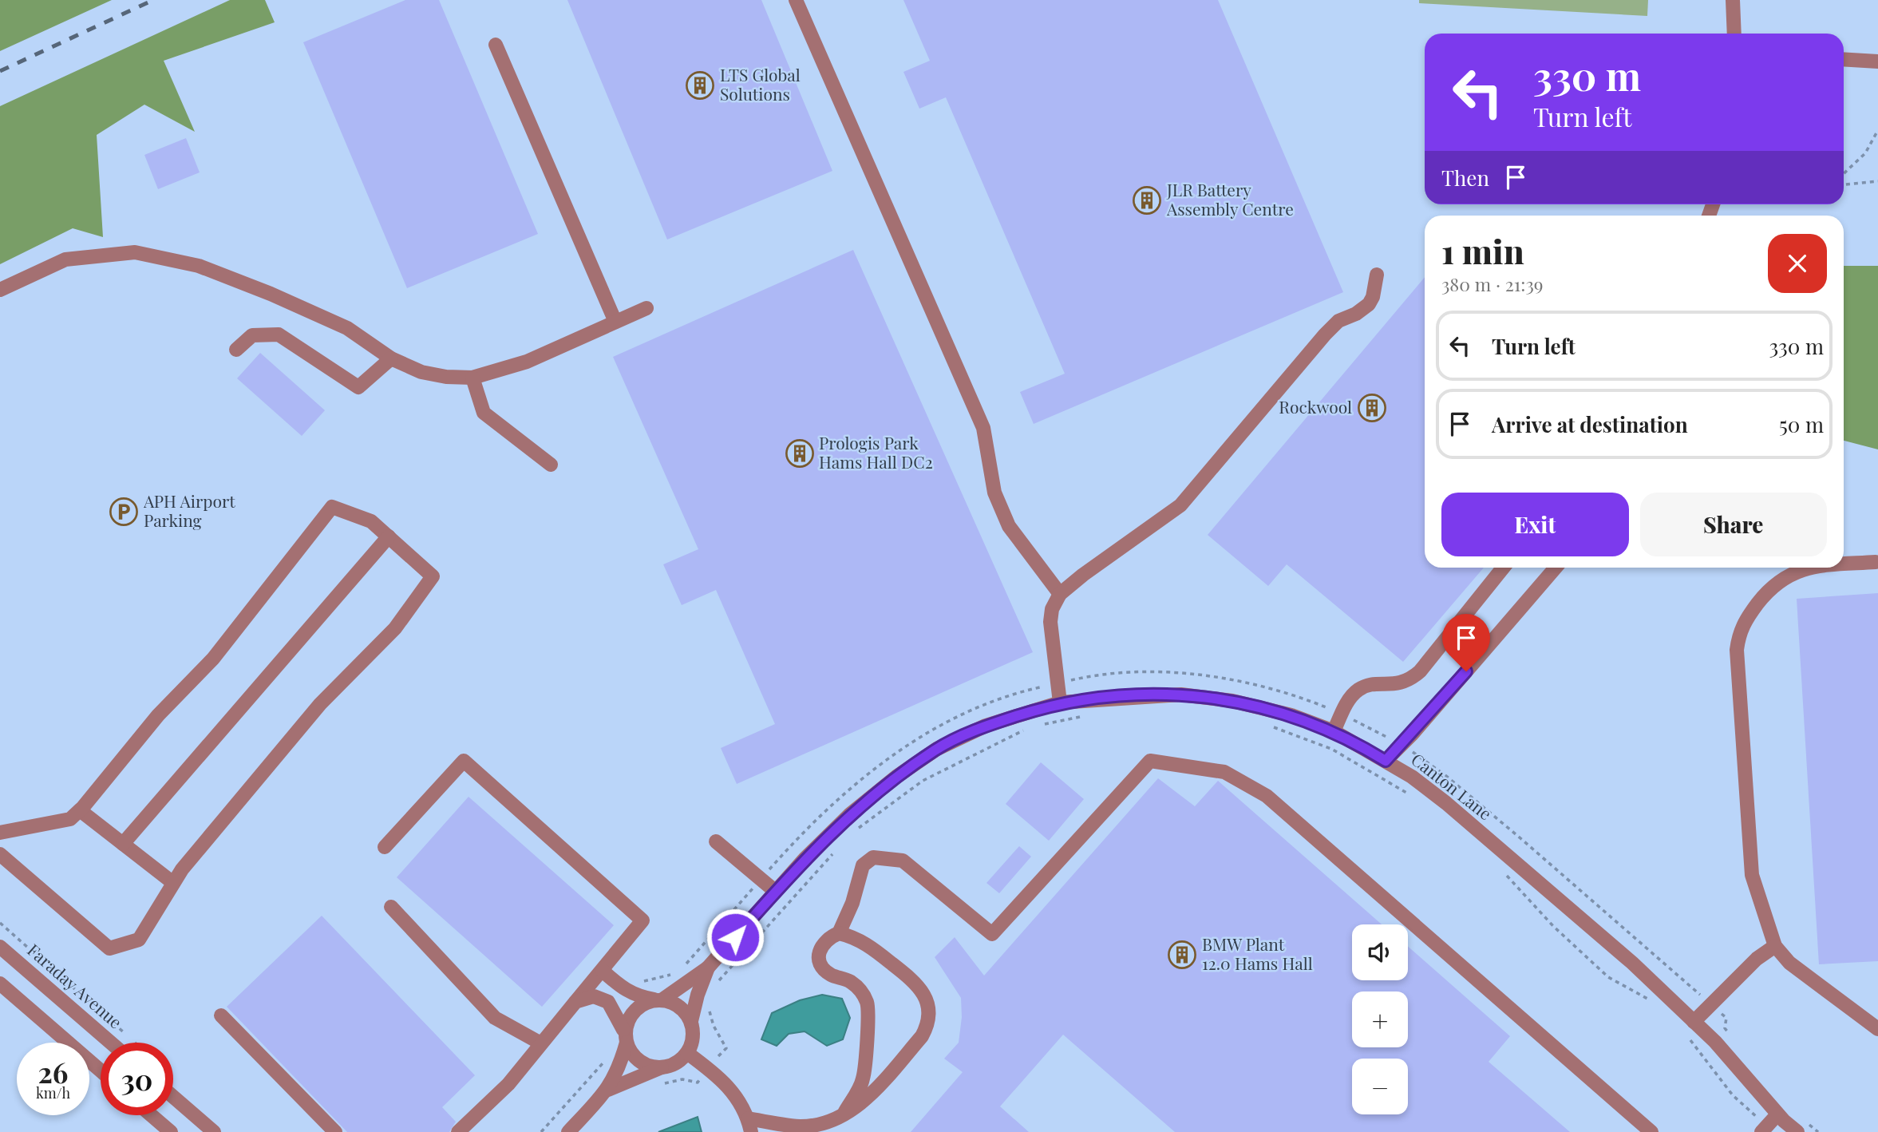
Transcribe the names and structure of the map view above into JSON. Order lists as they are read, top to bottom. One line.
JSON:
{"streets":{"street":["Canton Lane","Faraday Avenue"]},"places":{"building":["LTS Global Solutions","JLR Battery Assembly Centre","Rockwool","Prologis Park Hams Hall DC2","BMW Plant 12.0 Hams Hall"],"parking":["APH Airport Parking"]},"page":{"turn":["330 m","Turn left"],"then":"Then","heading":["1 min","380 m · 21:39"],"list":[{"name":"Turn left","value":"330 m"},{"name":"Arrive at destination","value":"50 m"}],"buttons":["Exit","Share"],"map_buttons":["+","−"],"speed":"26 km/h","limit":"30"}}
